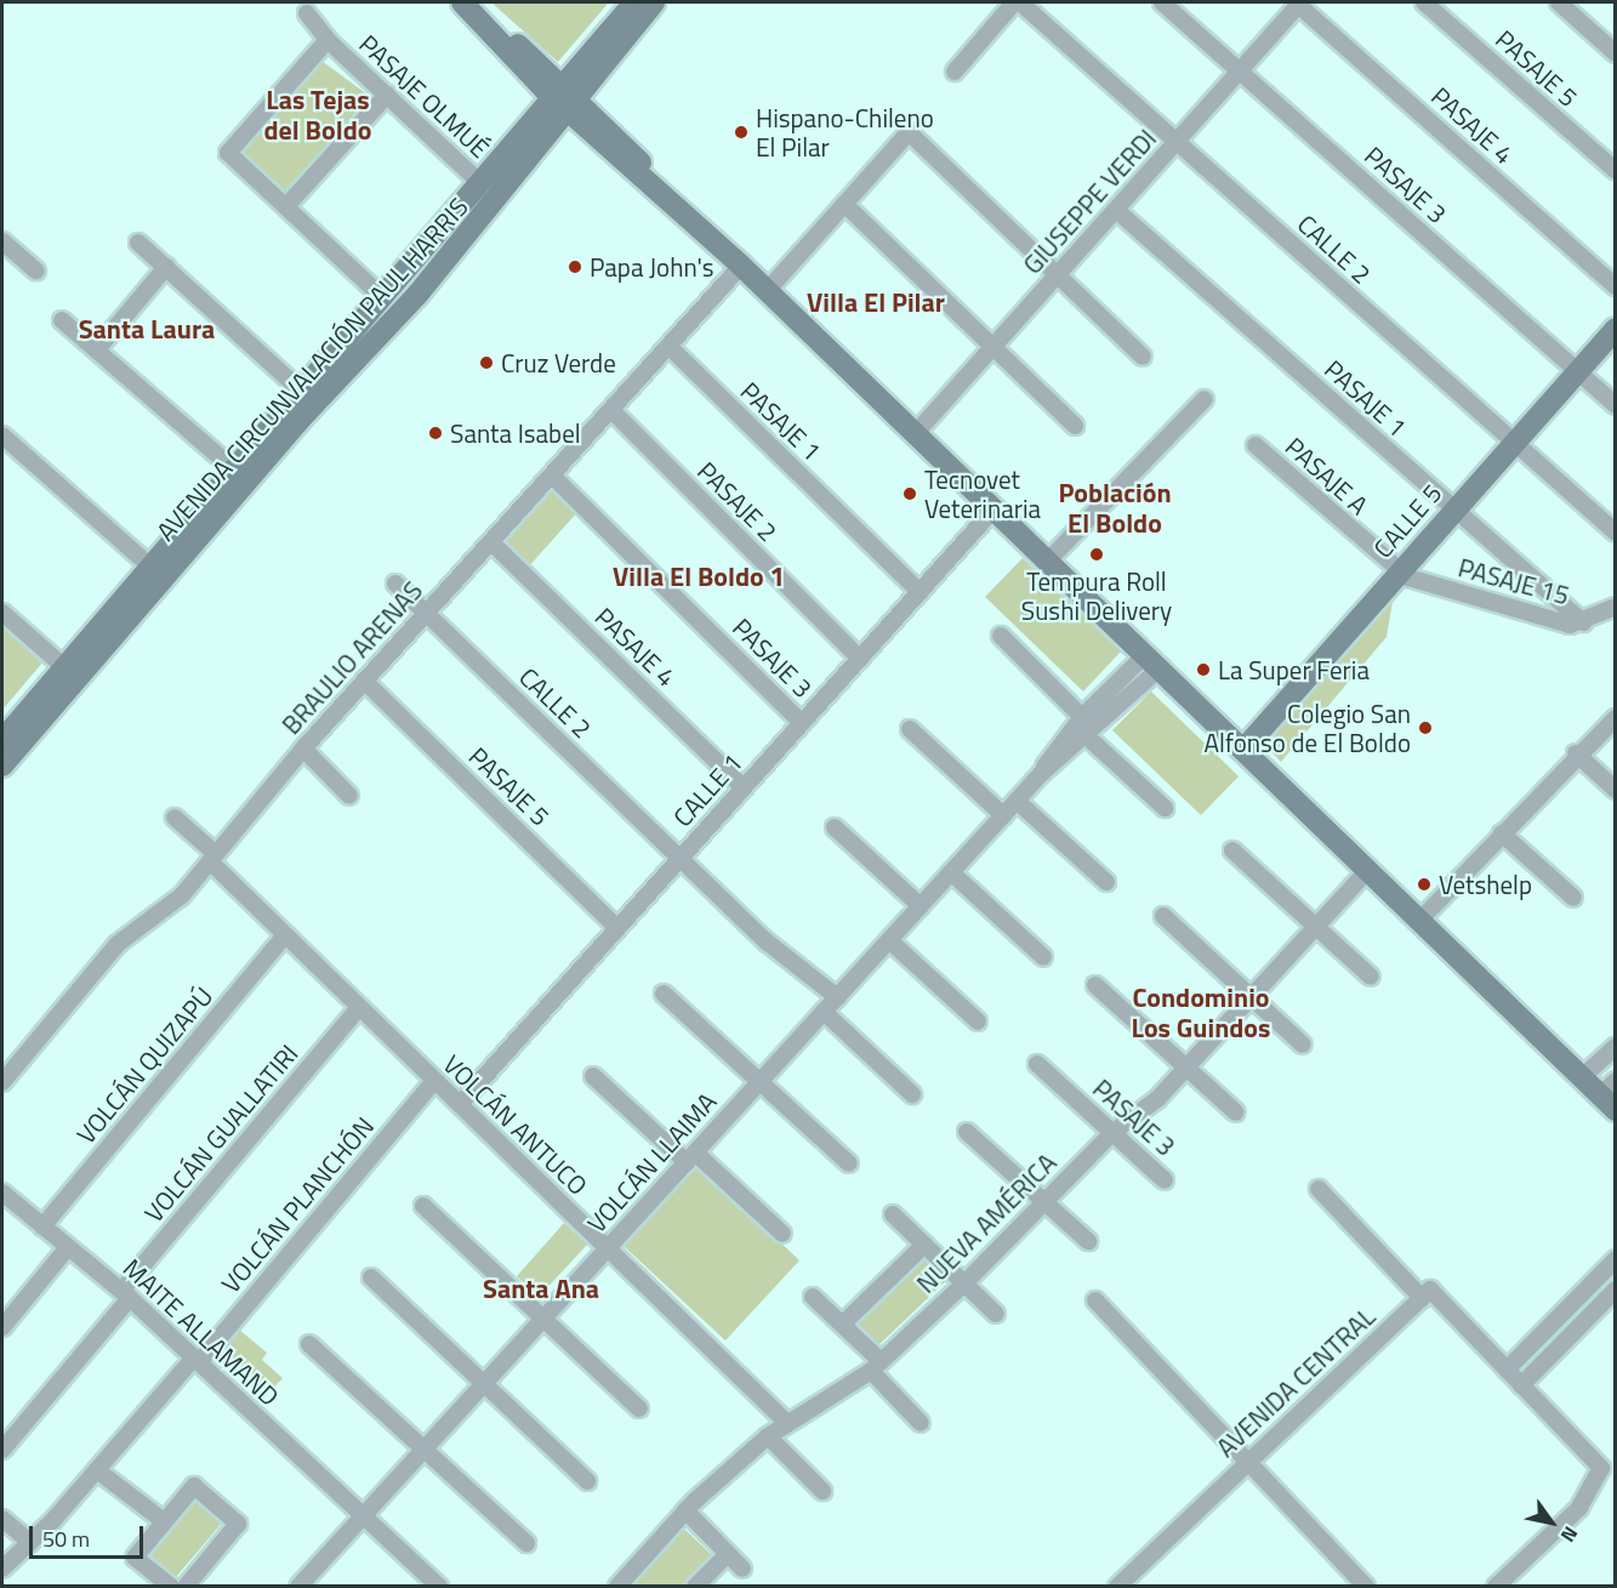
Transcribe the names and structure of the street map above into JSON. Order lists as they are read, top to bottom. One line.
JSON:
{"streets":{"main road":["AVENIDA CIRCUNVALACIÓN PAUL HARRIS","CALLE 5"],"street":["PASAJE 5","PASAJE OLMUÉ","PASAJE 4","PASAJE 3","GIUSEPPE VERDI","CALLE 2","PASAJE 1","PASAJE A","PASAJE 2","PASAJE 15","BRAULIO ARENAS","CALLE 1","VOLCÁN QUIZAPÚ","VOLCÁN ANTUCO","VOLCÁN GUALLATIRI","VOLCÁN LLAIMA","VOLCÁN PLANCHÓN","NUEVA AMÉRICA","MAITE ALLAMAND","AVENIDA CENTRAL"]},"crossings":[["PASAJE 5","BRAULIO ARENAS"],["PASAJE 5","CALLE 1"],["PASAJE OLMUÉ","AVENIDA CIRCUNVALACIÓN PAUL HARRIS"],["PASAJE 4","GIUSEPPE VERDI"],["PASAJE 4","BRAULIO ARENAS"],["PASAJE 4","CALLE 1"],["PASAJE 3","GIUSEPPE VERDI"],["PASAJE 3","CALLE 5"],["PASAJE 3","BRAULIO ARENAS"],["PASAJE 3","CALLE 1"],["PASAJE 3","NUEVA AMÉRICA"],["GIUSEPPE VERDI","CALLE 2"],["GIUSEPPE VERDI","PASAJE 1"],["CALLE 2","CALLE 5"],["CALLE 2","BRAULIO ARENAS"],["CALLE 2","CALLE 1"],["CALLE 2","VOLCÁN LLAIMA"],["PASAJE 1","CALLE 5"],["PASAJE 1","PASAJE 15"],["PASAJE 1","BRAULIO ARENAS"],["PASAJE 1","CALLE 1"],["PASAJE A","CALLE 5"],["PASAJE A","PASAJE 15"],["PASAJE 2","BRAULIO ARENAS"],["PASAJE 2","CALLE 1"],["CALLE 5","PASAJE 15"],["BRAULIO ARENAS","VOLCÁN ANTUCO"],["CALLE 1","VOLCÁN ANTUCO"],["VOLCÁN QUIZAPÚ","VOLCÁN ANTUCO"],["VOLCÁN QUIZAPÚ","MAITE ALLAMAND"],["VOLCÁN ANTUCO","VOLCÁN GUALLATIRI"],["VOLCÁN ANTUCO","VOLCÁN LLAIMA"],["VOLCÁN ANTUCO","VOLCÁN PLANCHÓN"],["VOLCÁN ANTUCO","NUEVA AMÉRICA"],["VOLCÁN GUALLATIRI","MAITE ALLAMAND"],["VOLCÁN LLAIMA","MAITE ALLAMAND"],["VOLCÁN PLANCHÓN","MAITE ALLAMAND"]],"districts":["Las Tejas del Boldo","Villa El Pilar","Santa Laura","Población El Boldo","Villa El Boldo 1","Condominio Los Guindos","Santa Ana"],"places":["Hispano-Chileno El Pilar","Papa John's","Cruz Verde","Santa Isabel","Tecnovet Veterinaria","Tempura Roll Sushi Delivery","La Super Feria","Colegio San Alfonso de El Boldo","Vetshelp"],"scale_bar":"50 m","north":"bottom right"}
